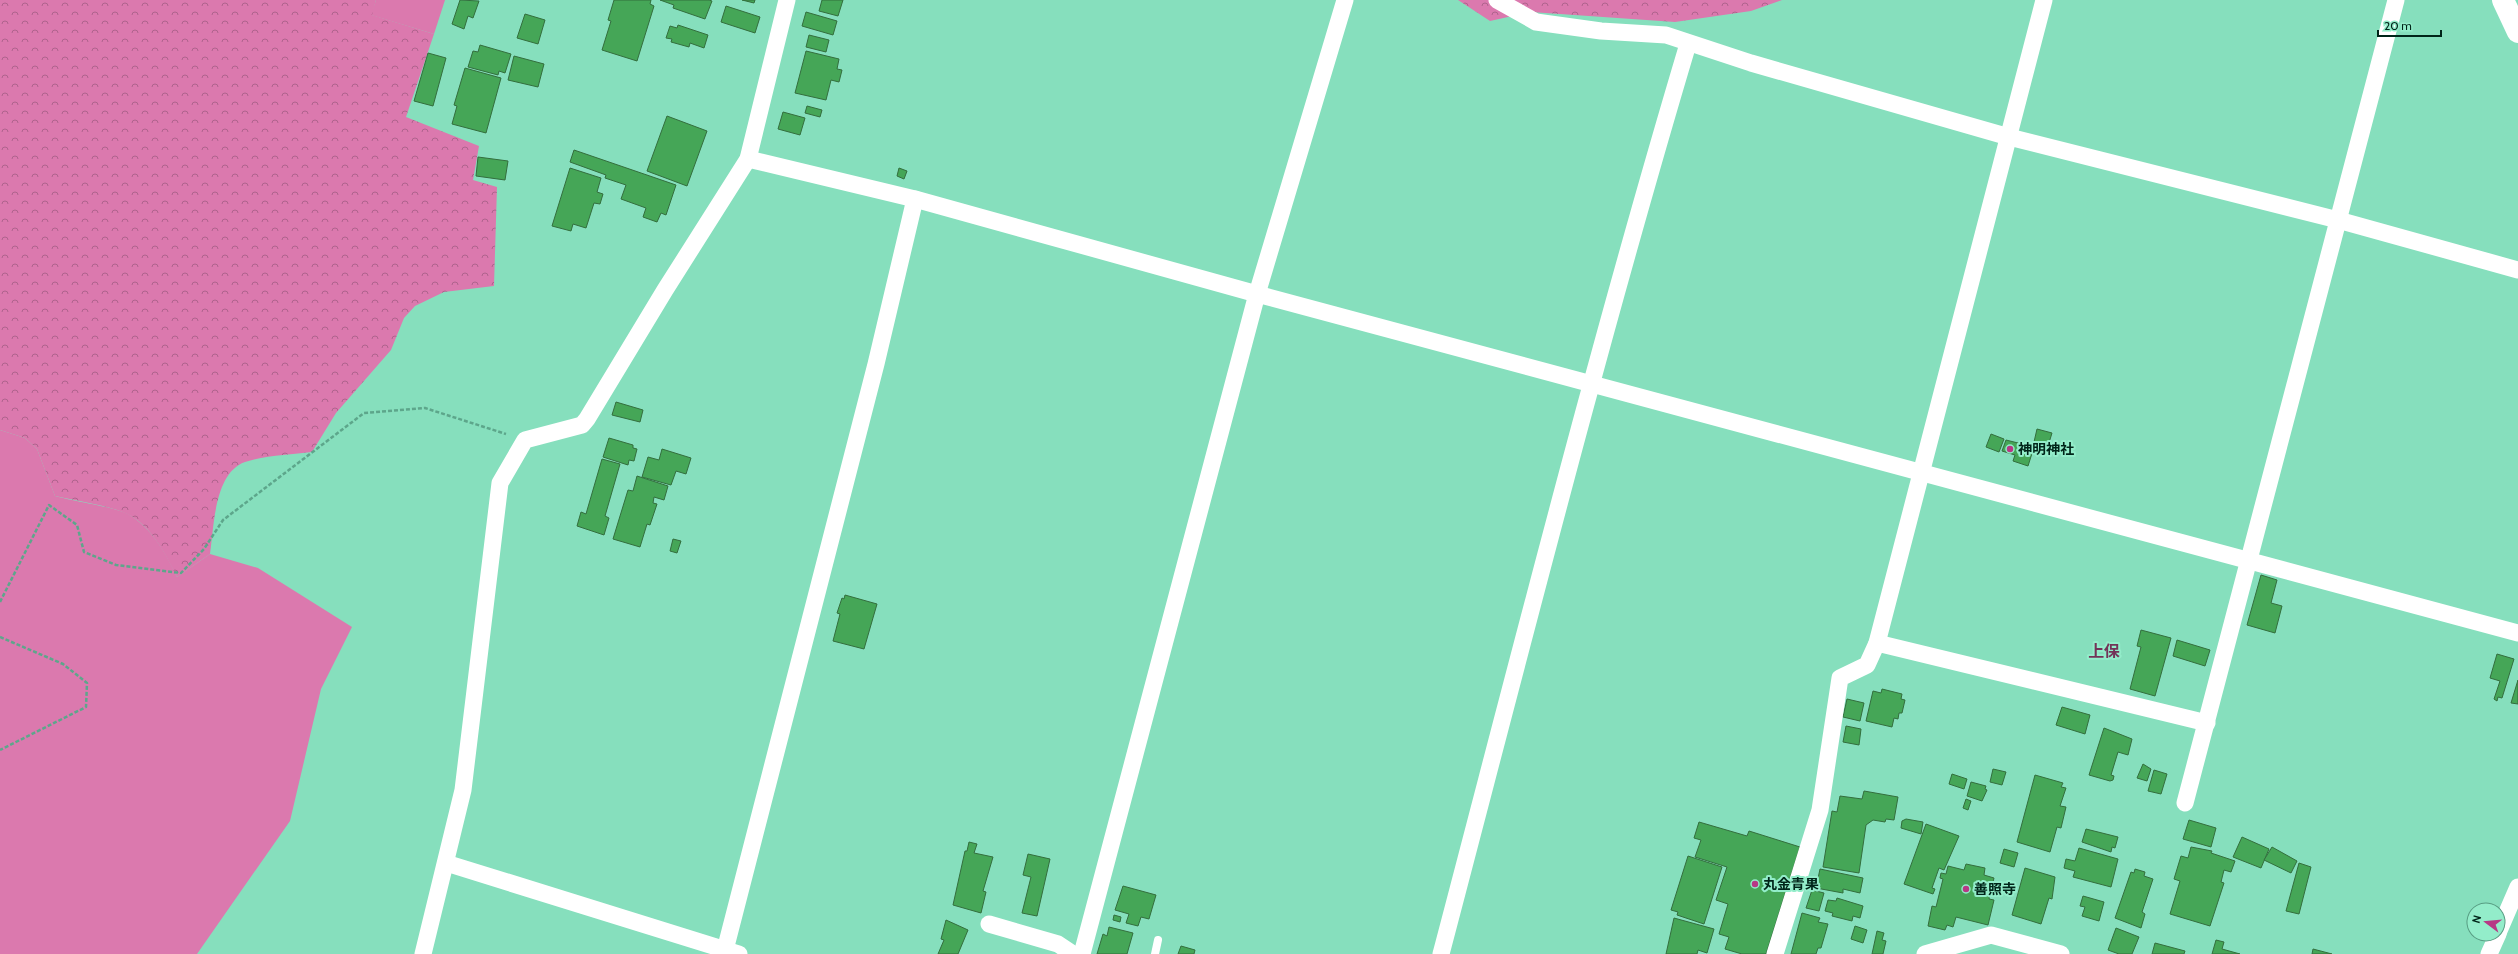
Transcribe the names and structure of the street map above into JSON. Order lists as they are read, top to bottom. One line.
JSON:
{"districts":["上保"],"places":["神明神社","丸金青果","善照寺"],"scale_bar":"20 m","north":"left"}
